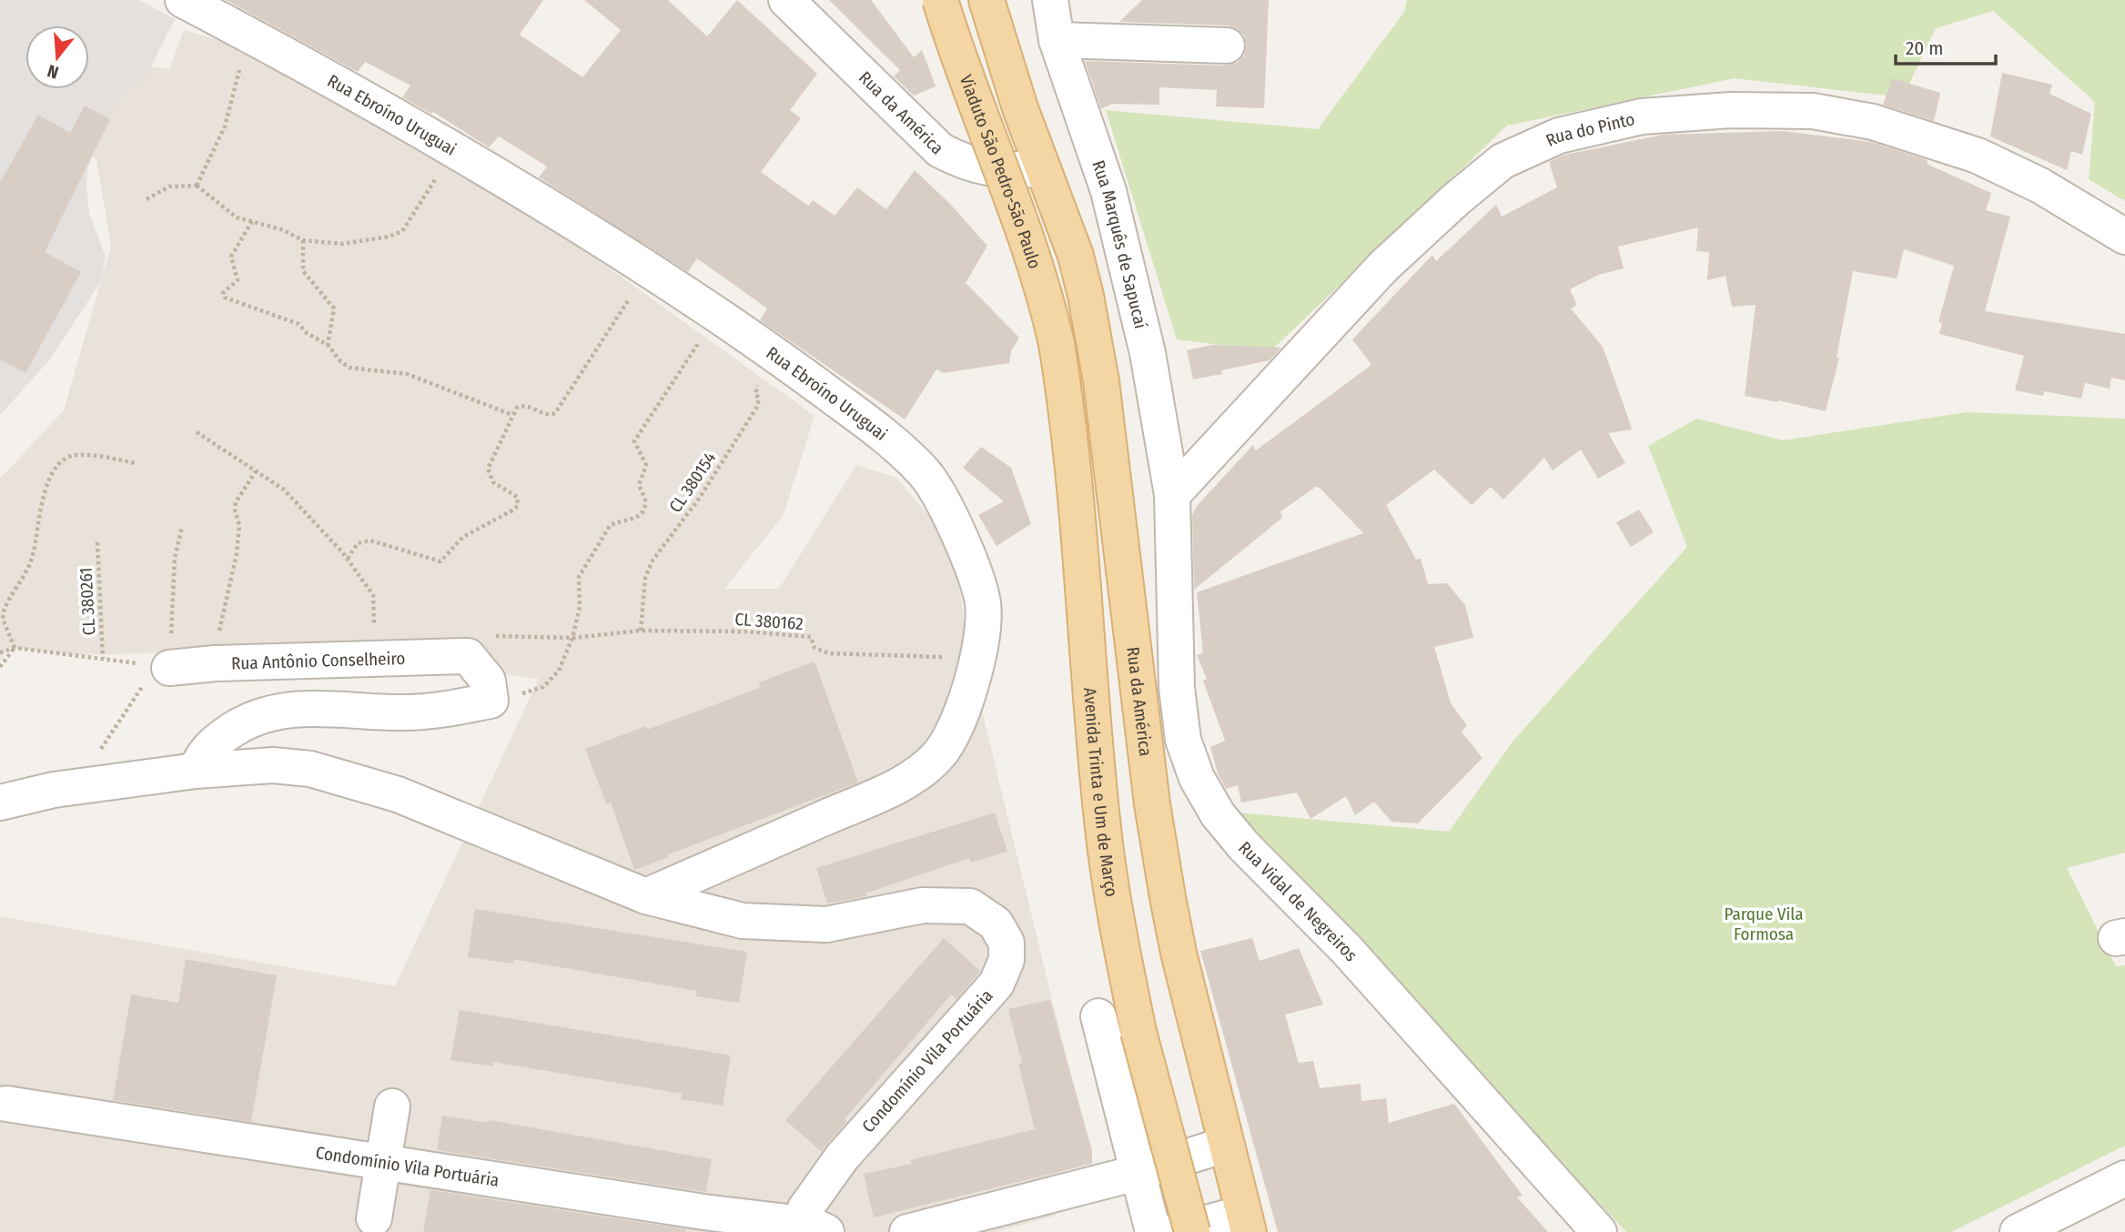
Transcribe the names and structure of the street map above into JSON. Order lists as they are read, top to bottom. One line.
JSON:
{"streets":{"main road":["Rua da América","Viaduto São Pedro-São Paulo","Avenida Trinta e Um de Março"],"street":["Rua Ebroíno Uruguai","Rua do Pinto","Rua Marquês de Sapucaí","Rua Antônio Conselheiro","Rua Vidal de Negreiros","Condomínio Vila Portuária"],"path":["CL 380154","CL 380261","CL 380162"]},"crossings":[["Rua Ebroíno Uruguai","CL 380154"],["Rua Ebroíno Uruguai","Condomínio Vila Portuária"],["Rua do Pinto","Rua Marquês de Sapucaí"],["Rua do Pinto","Rua Vidal de Negreiros"],["Viaduto São Pedro-São Paulo","Avenida Trinta e Um de Março"],["Rua Marquês de Sapucaí","Rua Vidal de Negreiros"],["CL 380154","CL 380162"],["CL 380162","Rua Antônio Conselheiro"]],"parks":["Parque Vila Formosa"],"scale_bar":"20 m","north":"bottom"}
